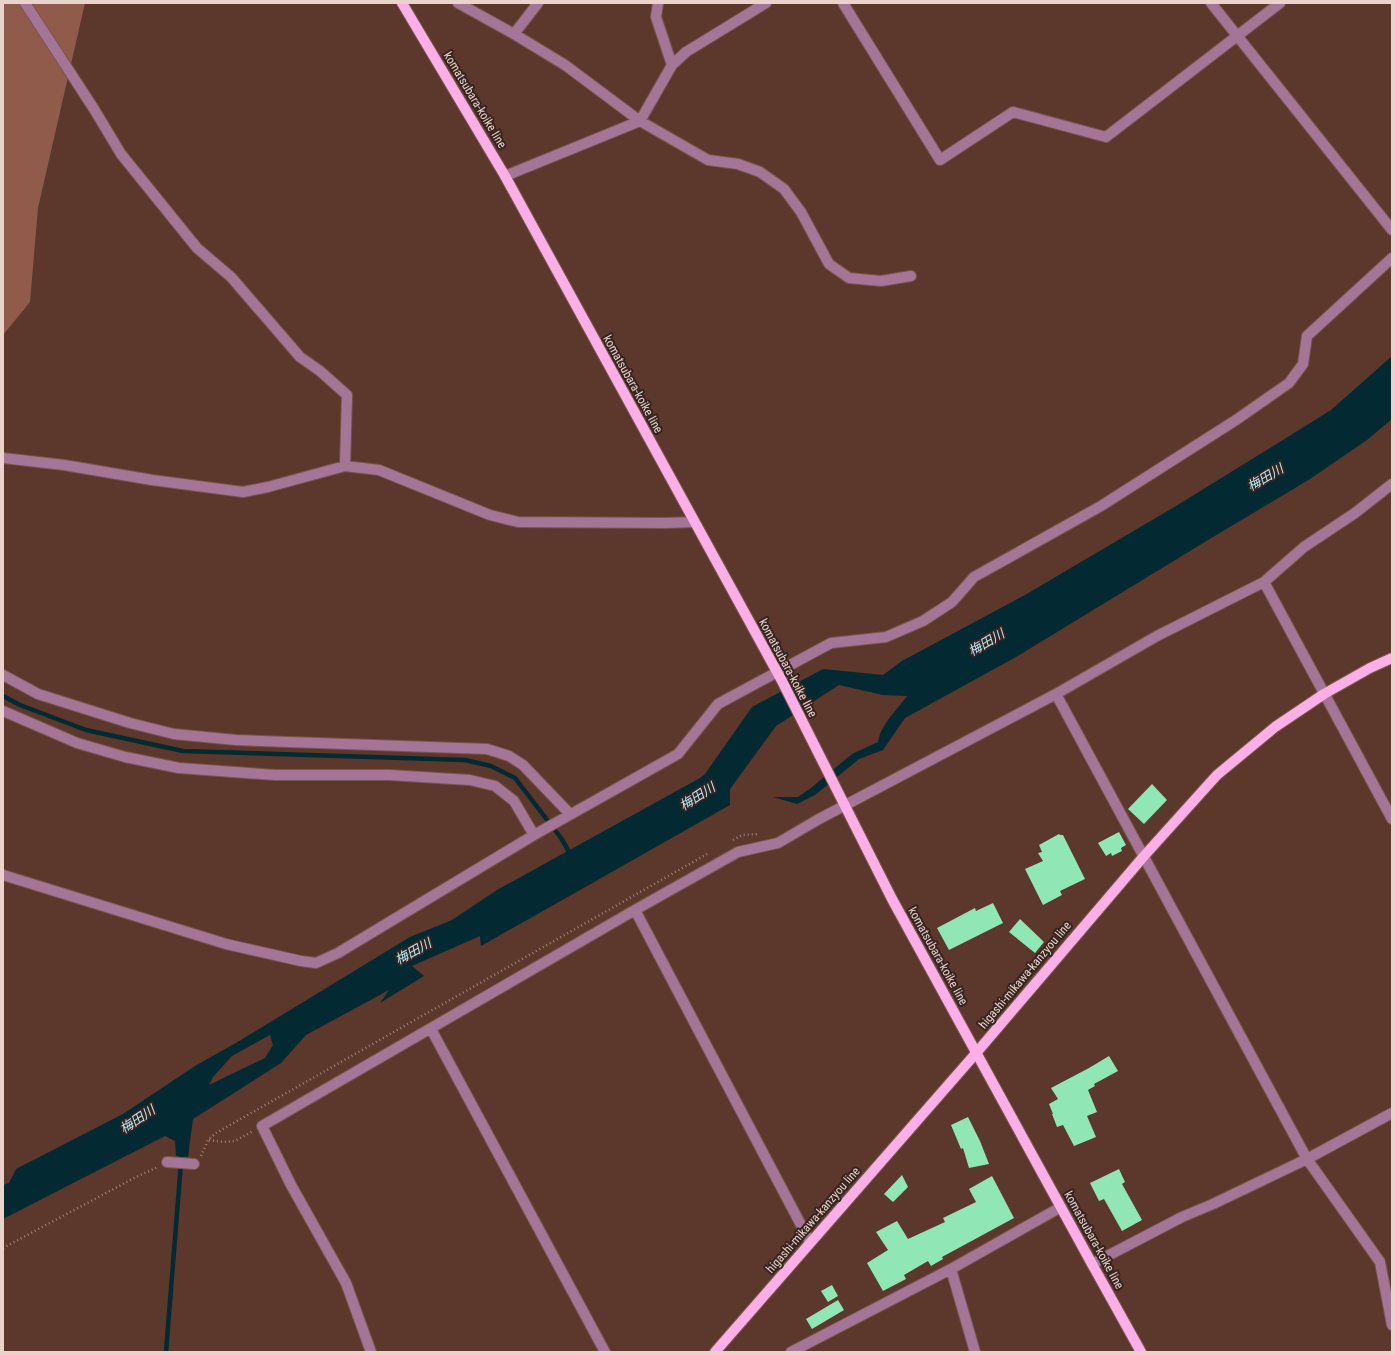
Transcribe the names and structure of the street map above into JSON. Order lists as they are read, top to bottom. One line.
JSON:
{"streets":{"main road":["komatsubara-koike line","higashi-mikawa-kanzyou line"]},"crossings":[["komatsubara-koike line","higashi-mikawa-kanzyou line"]],"water":["梅田川"]}
